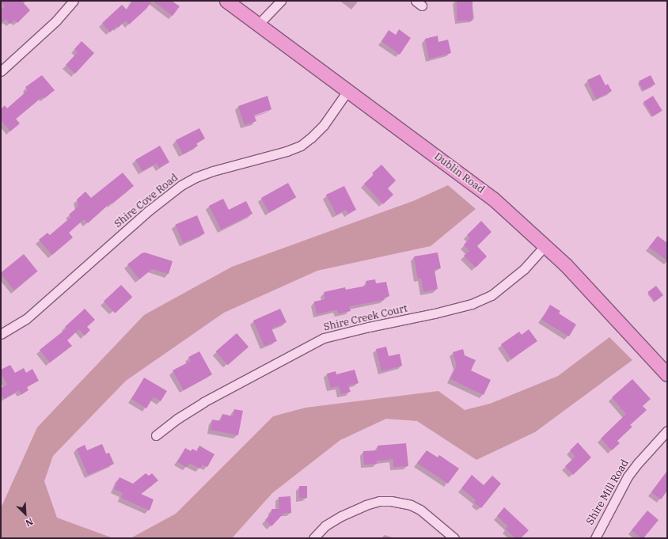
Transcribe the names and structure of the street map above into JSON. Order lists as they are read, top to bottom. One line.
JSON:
{"streets":{"main road":["Dublin Road"],"street":["Shire Cove Road","Shire Creek Court","Shire Mill Road"]},"crossings":[["Dublin Road","Shire Cove Road"],["Dublin Road","Shire Creek Court"]],"north":"bottom right"}
